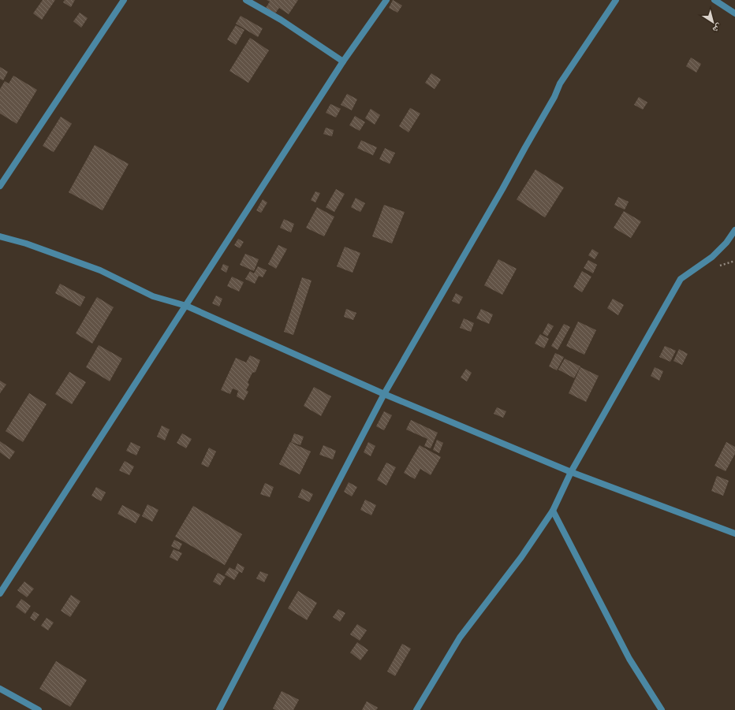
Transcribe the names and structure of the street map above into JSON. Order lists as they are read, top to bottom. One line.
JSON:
{"north":"bottom right"}
